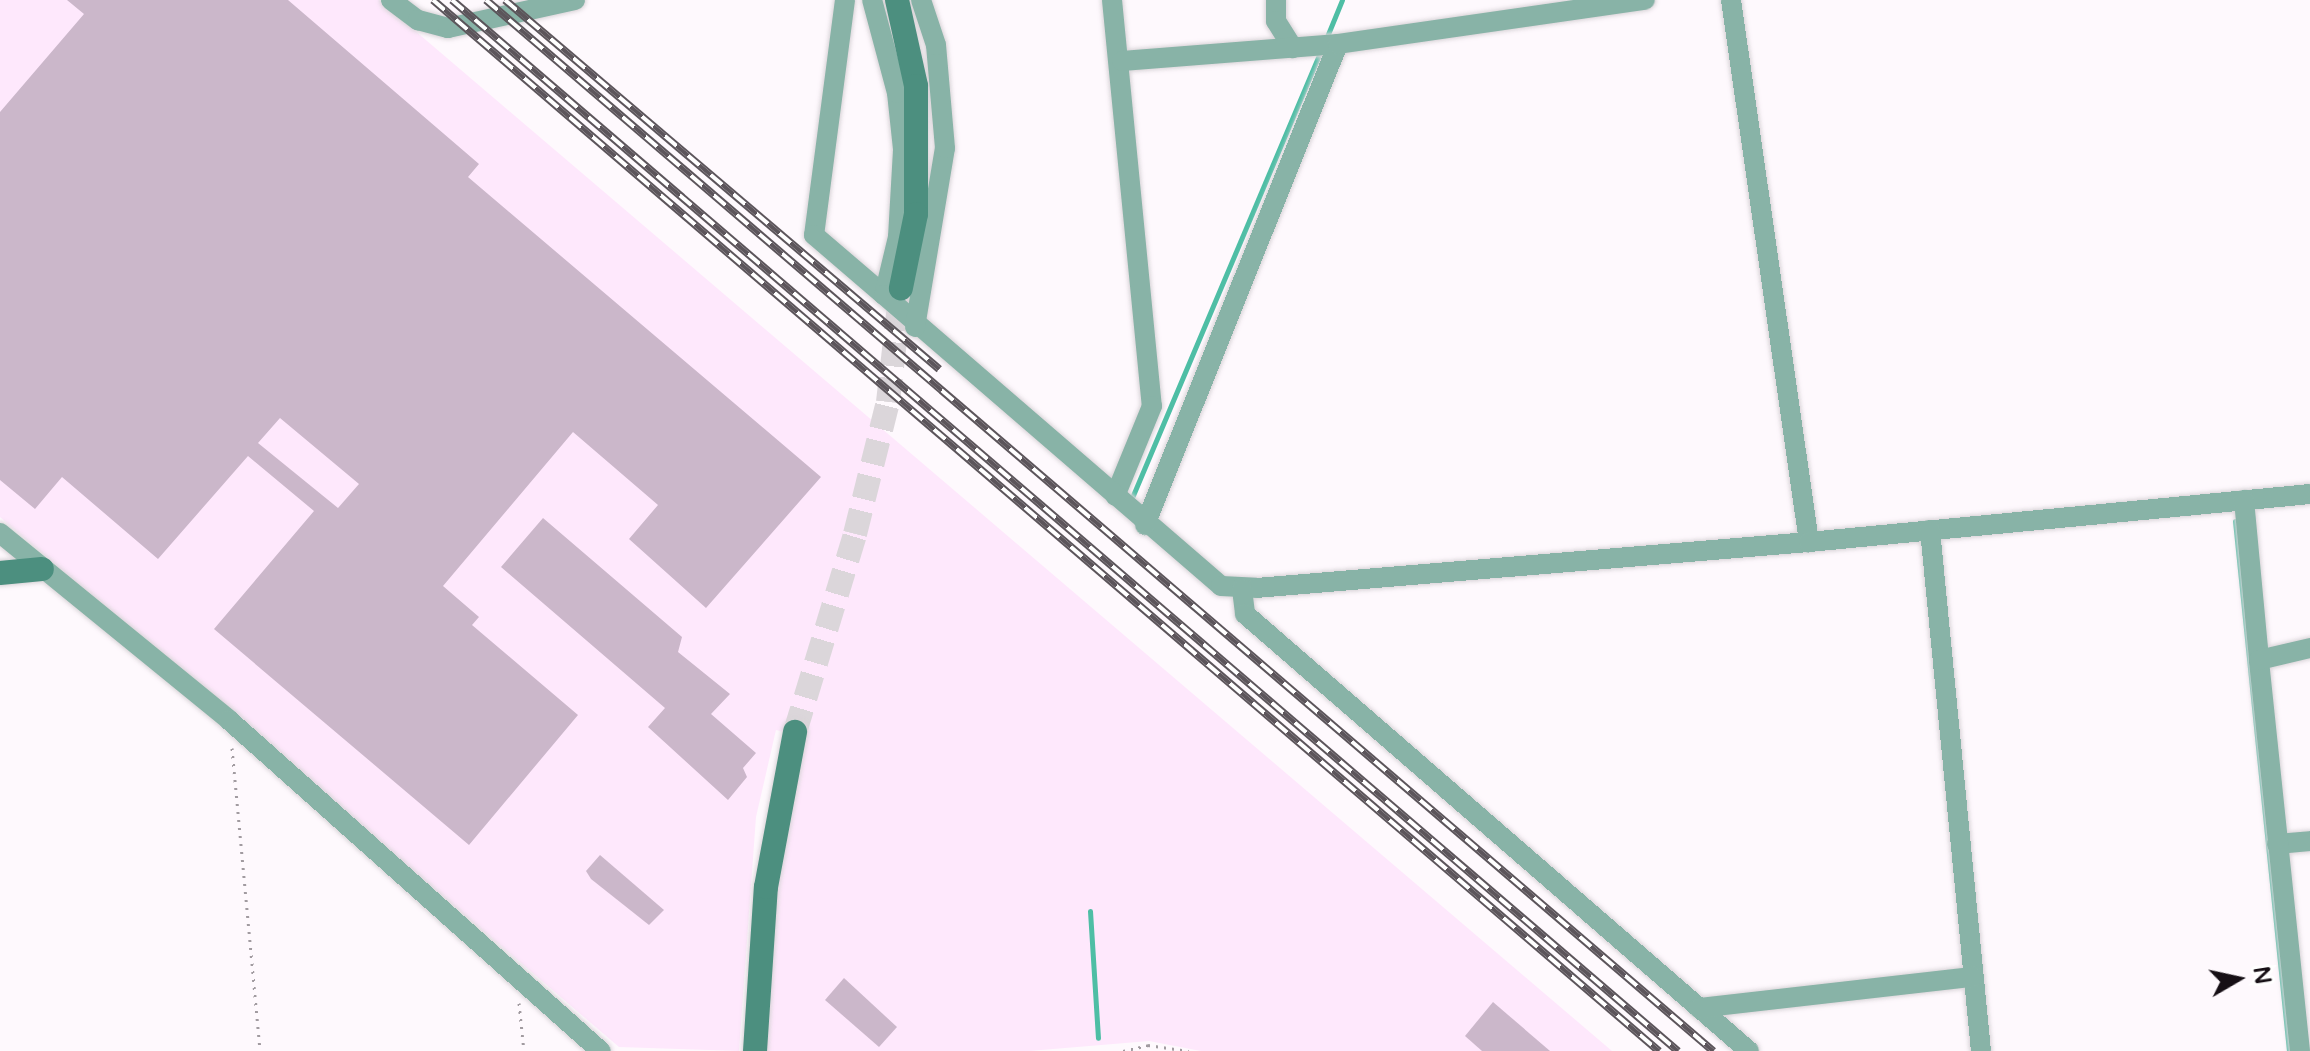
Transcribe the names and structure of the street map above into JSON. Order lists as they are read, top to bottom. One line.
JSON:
{"north":"right"}
